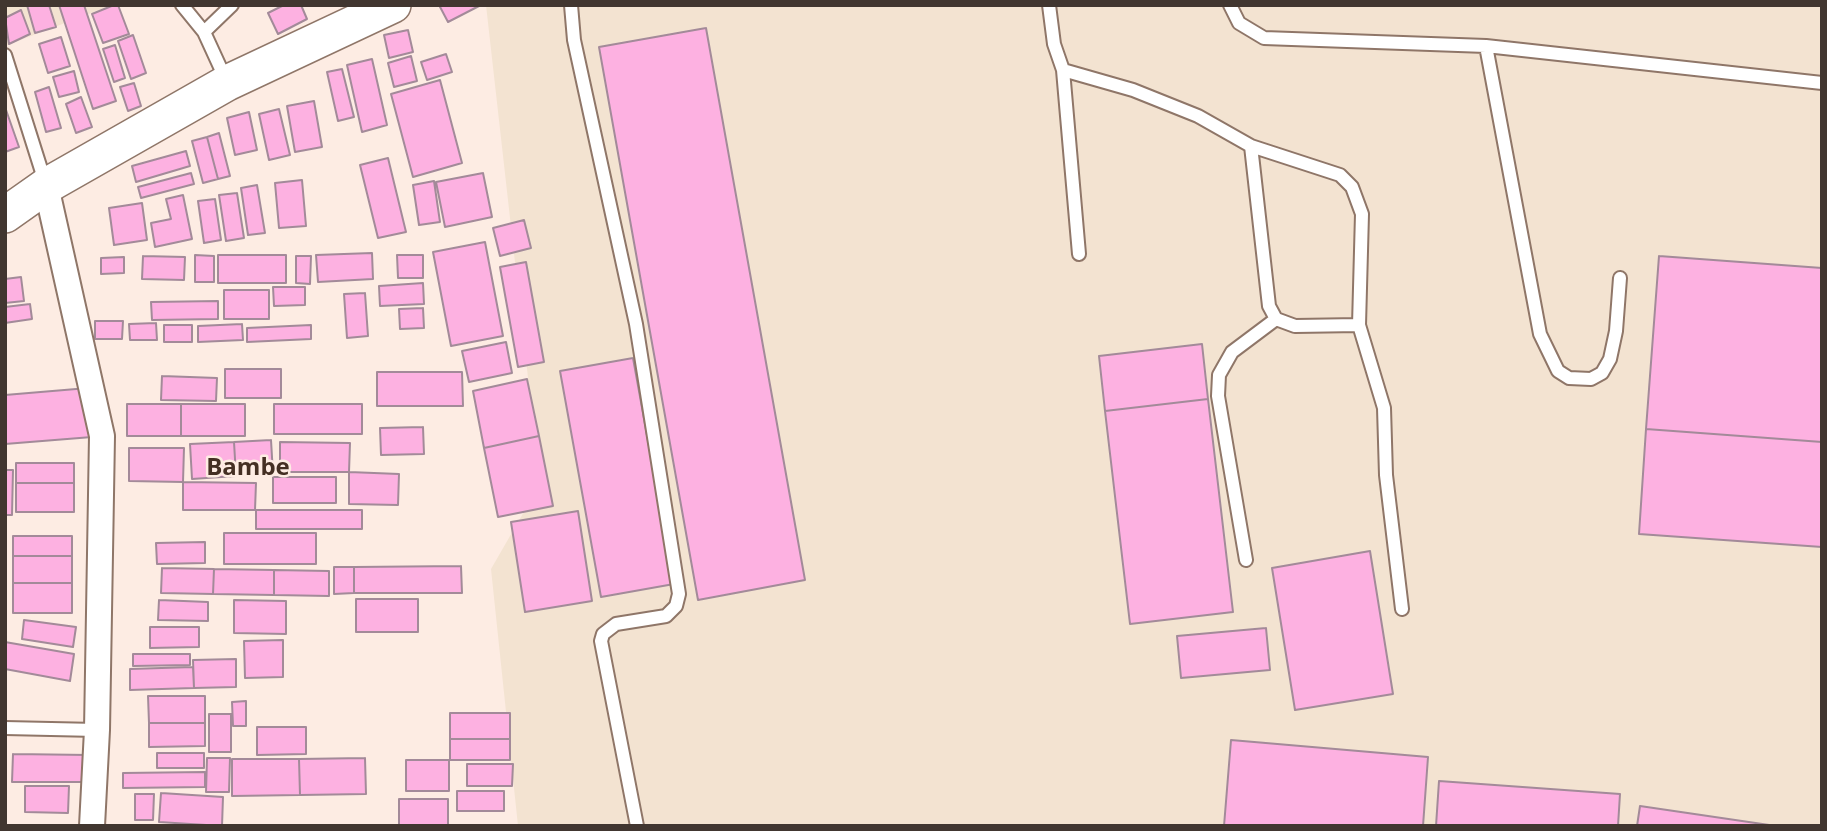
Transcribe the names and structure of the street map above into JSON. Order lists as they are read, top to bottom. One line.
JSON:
{"districts":["Bambe"]}
